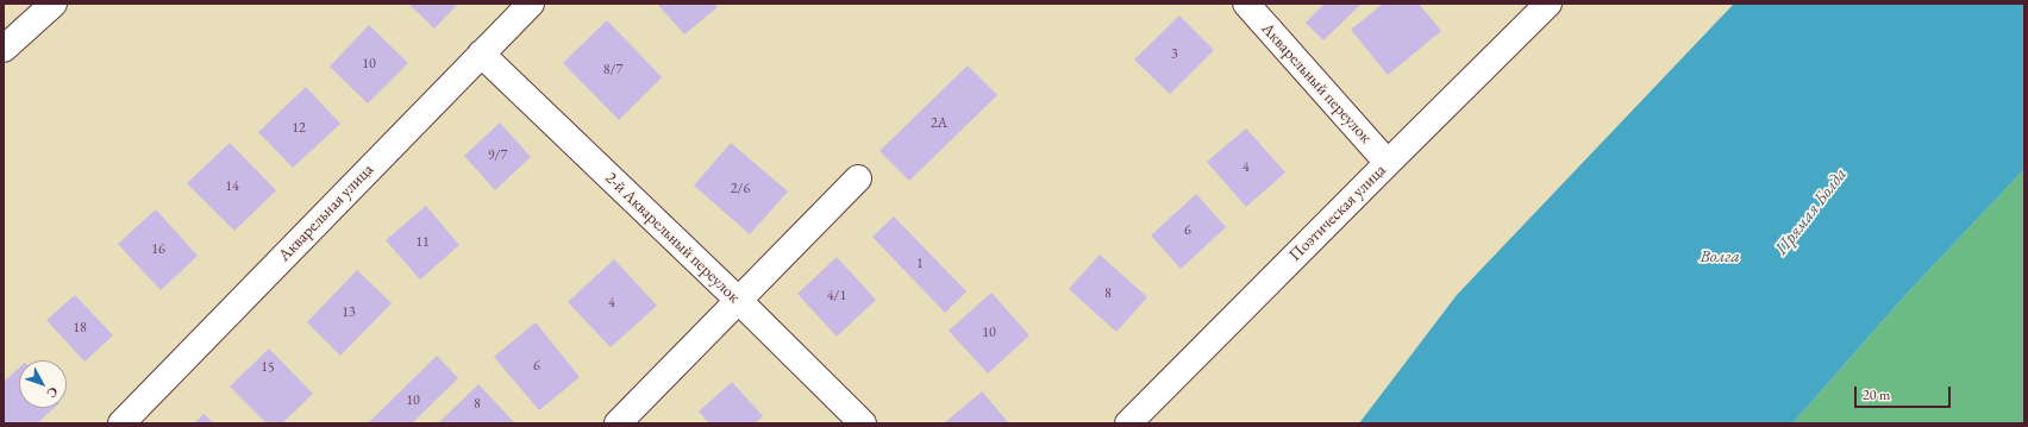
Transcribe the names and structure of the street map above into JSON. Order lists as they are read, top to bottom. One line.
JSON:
{"streets":{"street":["Акварельный переулок","Акварельная улица","Поэтическая улица","2-й Акварельный переулок"]},"crossings":[["Акварельный переулок","Поэтическая улица"],["Акварельная улица","2-й Акварельный переулок"]],"water":["Прямая Болда","Волга"],"house_numbers":["3","10","8/7","2А","12","9/7","4","14","2/6","6","11","16","1","8","4/1","4","13","18","10","6","15","10","8"],"scale_bar":"20 m","north":"bottom right"}
